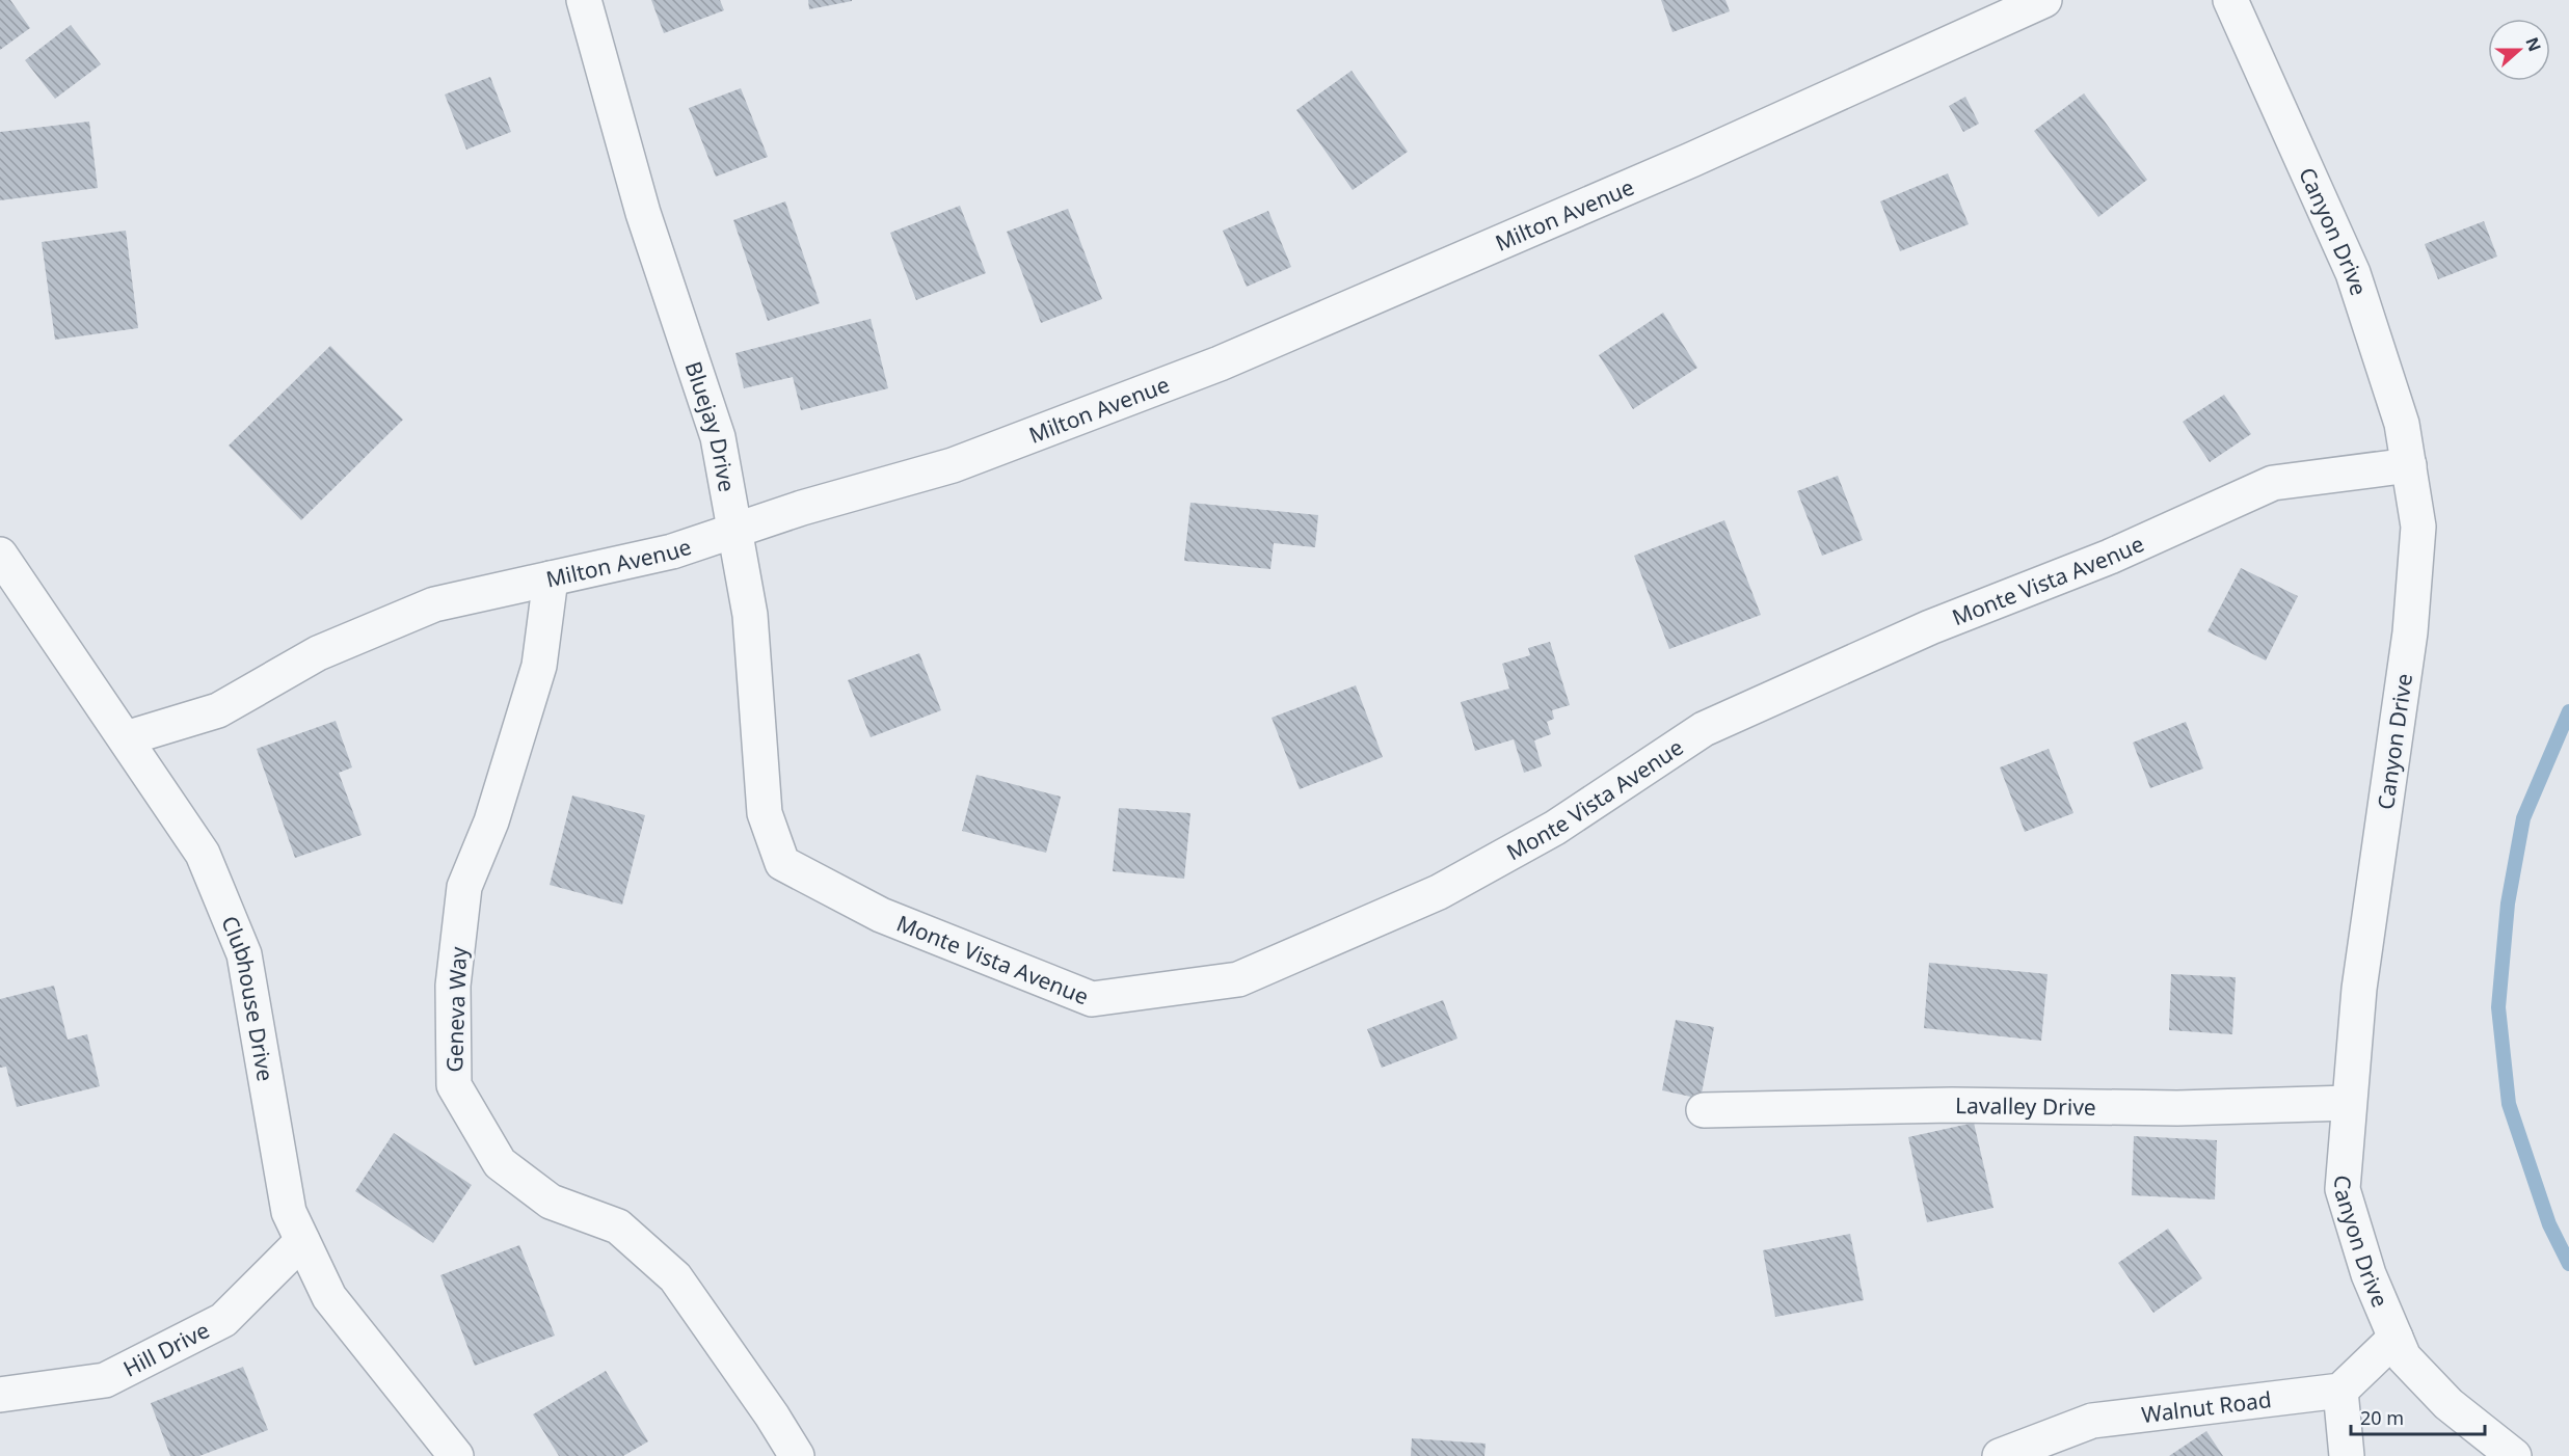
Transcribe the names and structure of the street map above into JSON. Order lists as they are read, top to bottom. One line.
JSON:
{"streets":{"street":["Milton Avenue","Canyon Drive","Bluejay Drive","Monte Vista Avenue","Clubhouse Drive","Geneva Way","Lavalley Drive","Hill Drive","Walnut Road"]},"crossings":[["Milton Avenue","Bluejay Drive"],["Milton Avenue","Clubhouse Drive"],["Milton Avenue","Geneva Way"],["Canyon Drive","Monte Vista Avenue"],["Canyon Drive","Lavalley Drive"],["Bluejay Drive","Monte Vista Avenue"],["Clubhouse Drive","Hill Drive"]],"scale_bar":"20 m","north":"right"}
